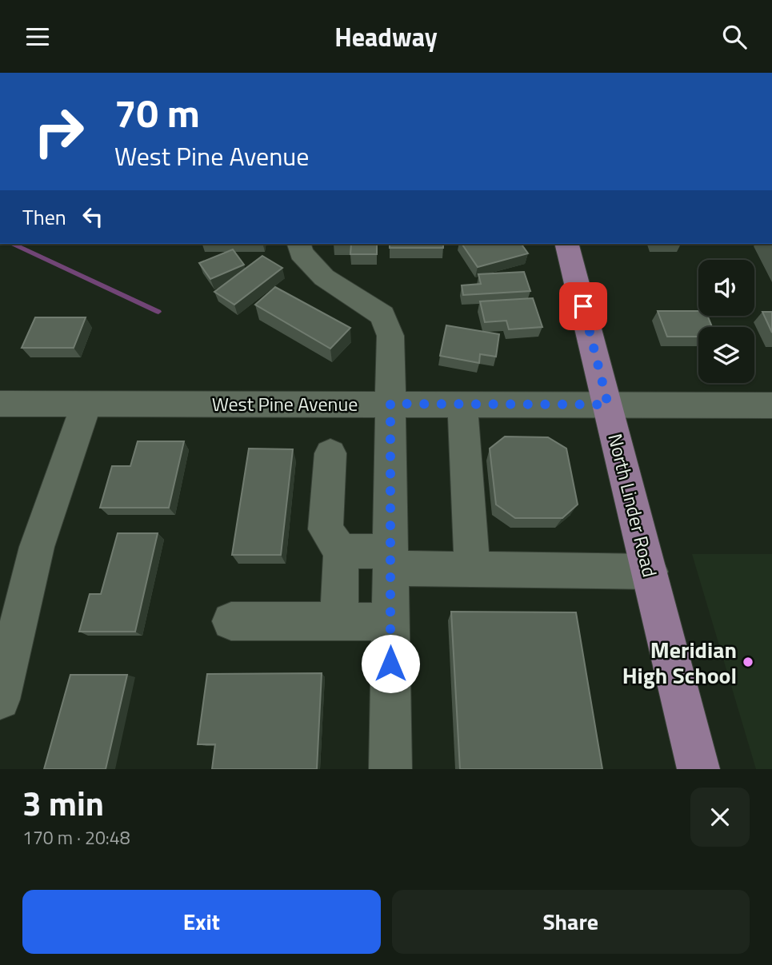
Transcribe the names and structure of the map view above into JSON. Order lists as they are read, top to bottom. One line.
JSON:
{"streets":{"main road":["North Linder Road"],"street":["West Pine Avenue"]},"crossings":[["West Pine Avenue","North Linder Road"]],"places":["Meridian High School"],"page":{"header":"Headway","turn":["70 m","West Pine Avenue"],"then":"Then","heading":["3 min","170 m · 20:48"],"buttons":["Exit","Share"]}}
